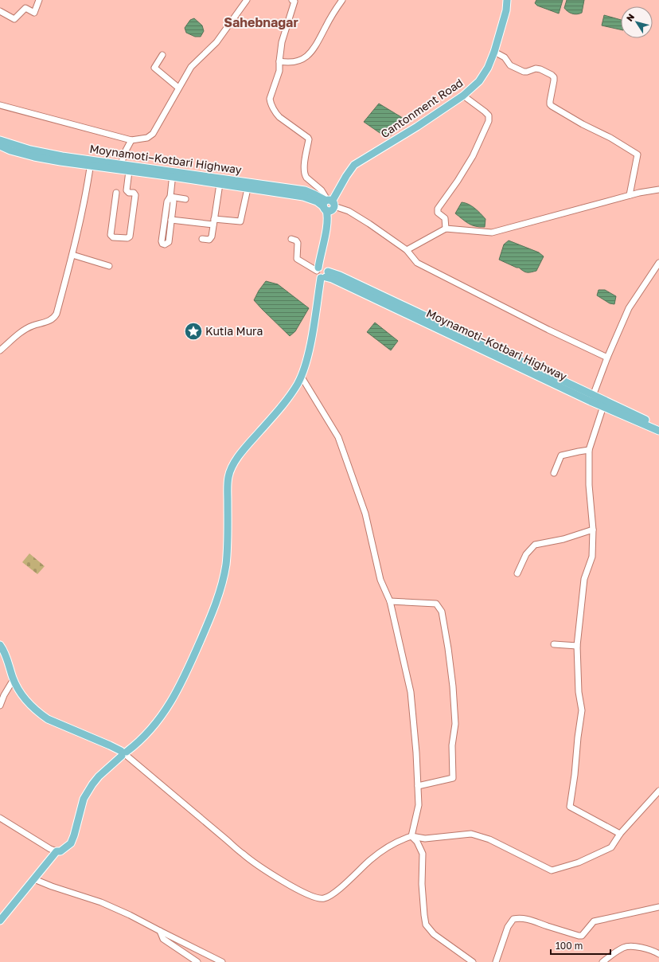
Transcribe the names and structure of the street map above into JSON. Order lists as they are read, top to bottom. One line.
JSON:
{"streets":{"main road":["Cantonment Road","Moynamoti–Kotbari Highway"]},"crossings":[["Cantonment Road","Moynamoti–Kotbari Highway"]],"districts":["Sahebnagar"],"places":{"place":["Kutia Mura"]},"scale_bar":"100 m","north":"top left"}
